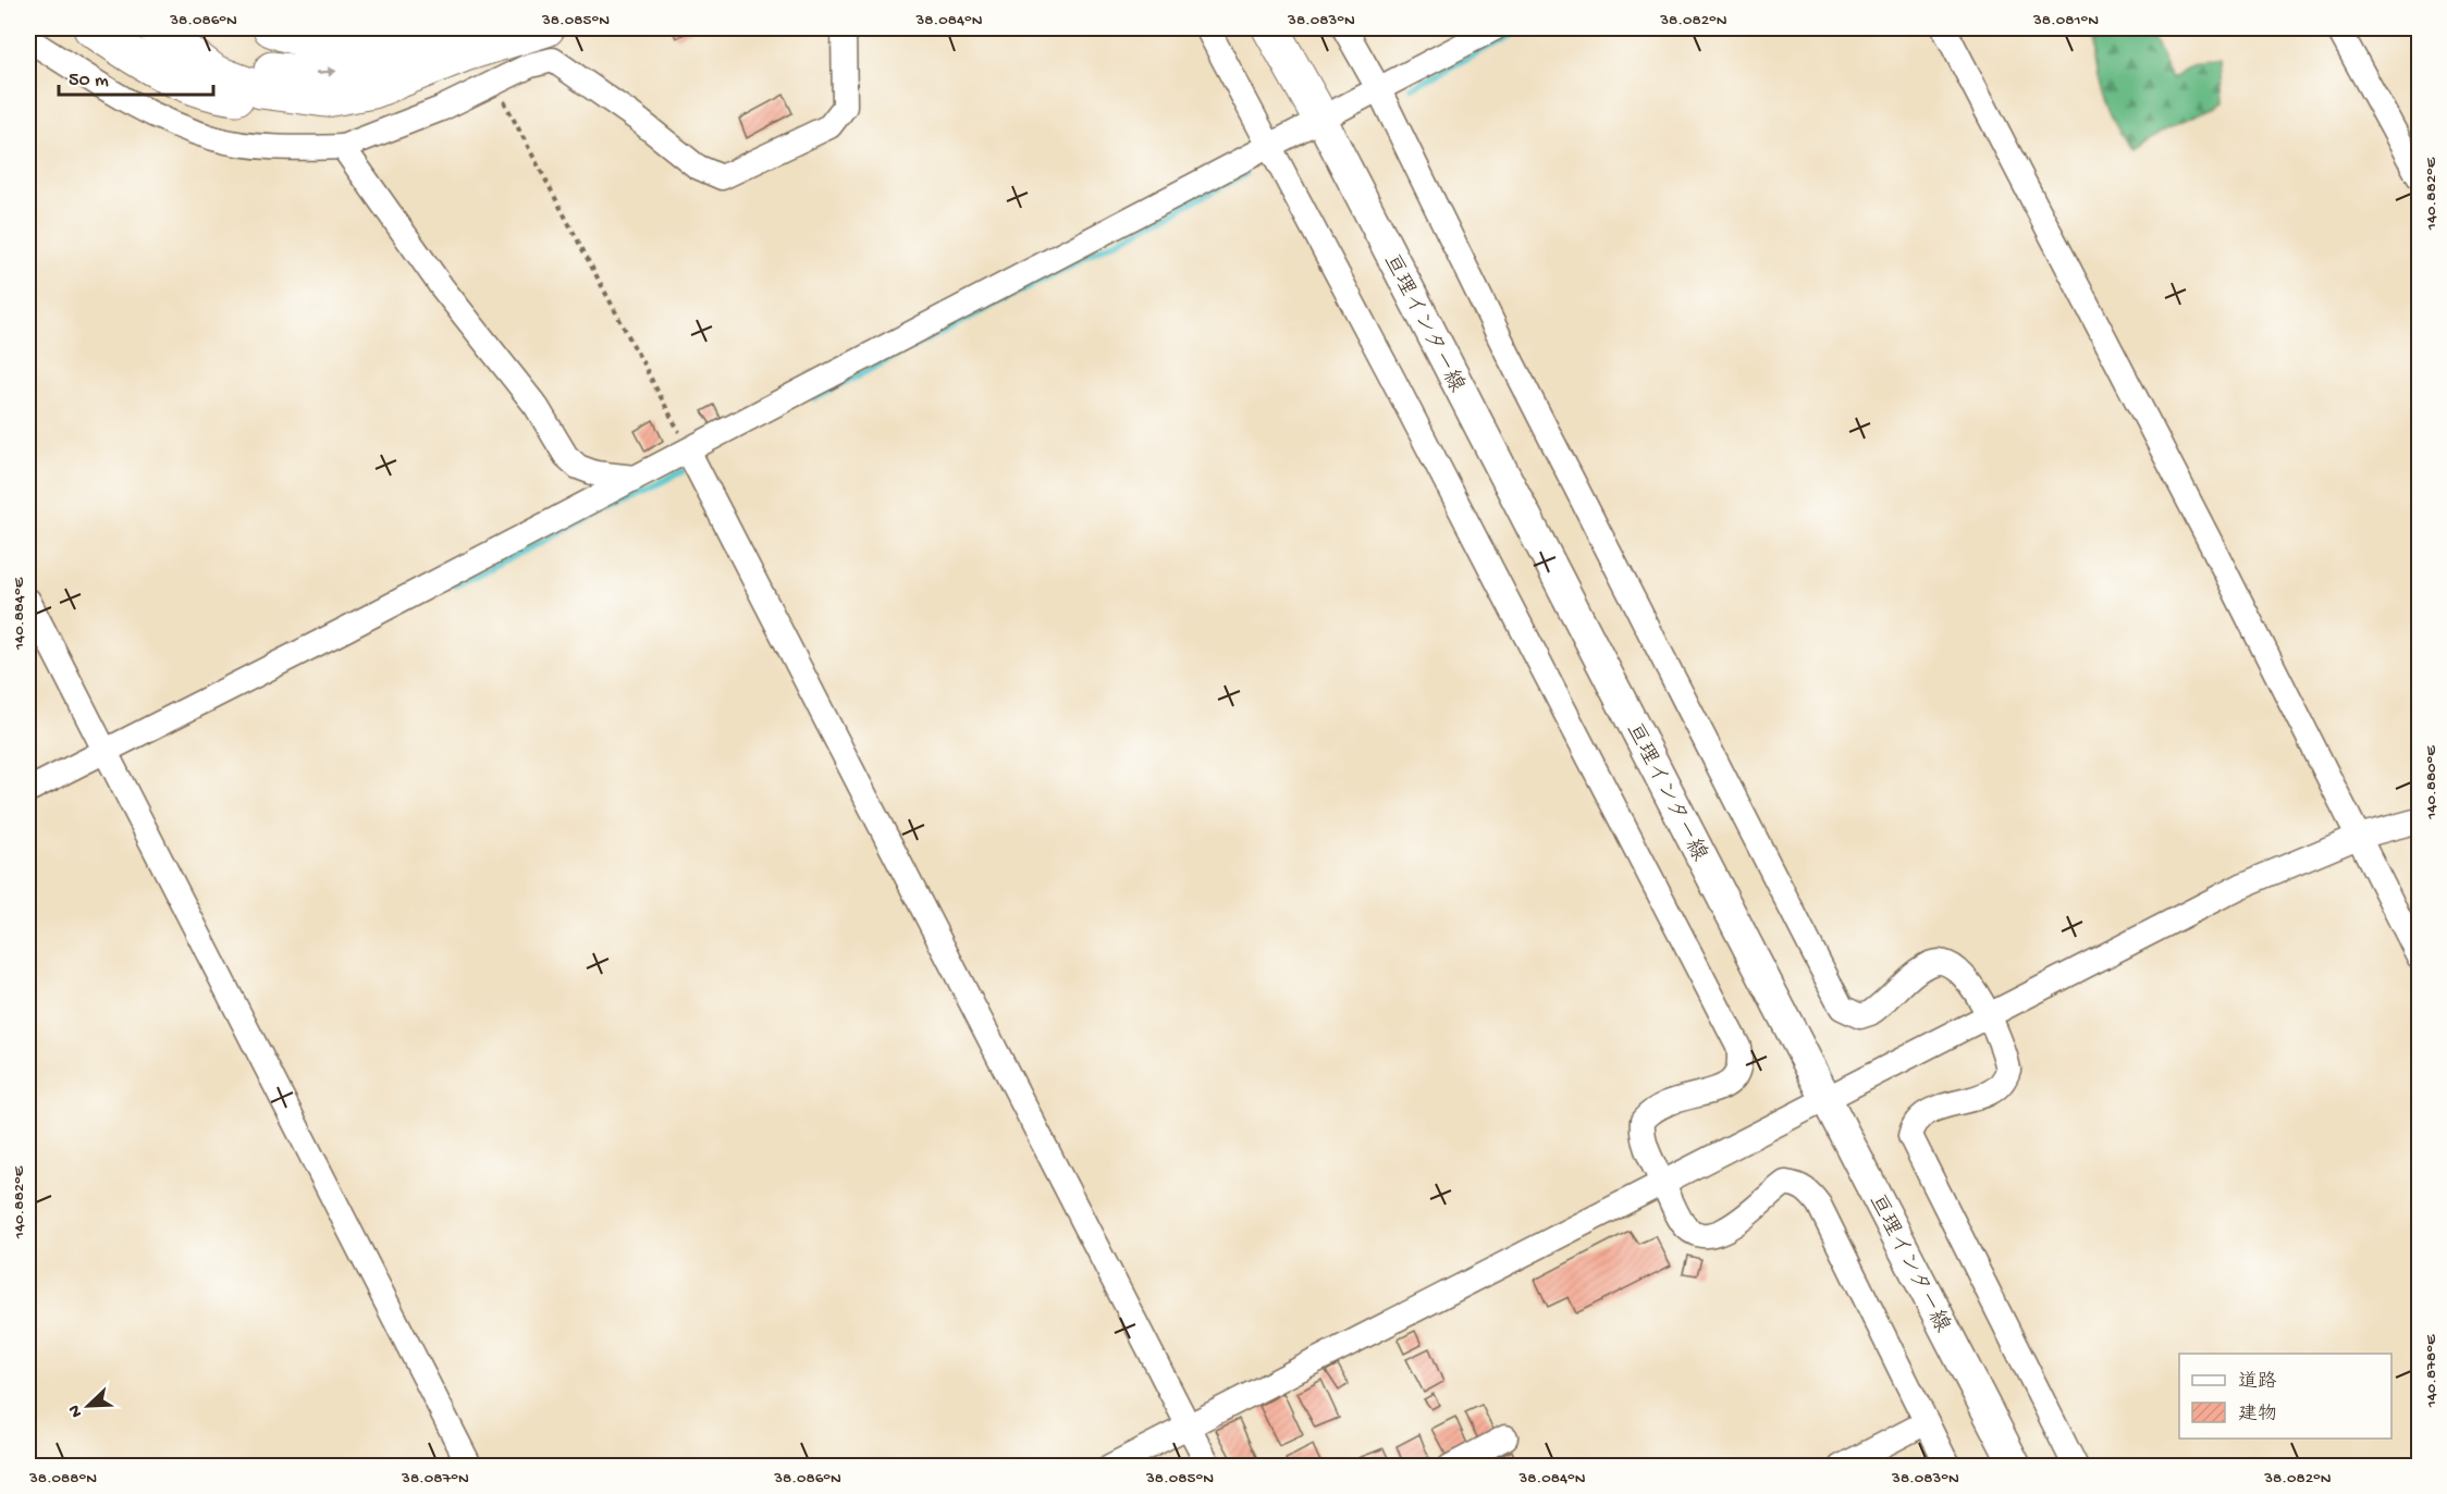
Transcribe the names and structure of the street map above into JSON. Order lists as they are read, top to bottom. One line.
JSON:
{"streets":{"main road":["亘理インター線"]},"legend":["道路","建物"],"scale_bar":"50 m","north":"bottom left","coordinates":["38.086°N","38.085°N","38.084°N","38.083°N","38.082°N","38.081°N","140.882°E","140.884°E","140.880°E","140.878°E","38.088°N","38.087°N"]}
